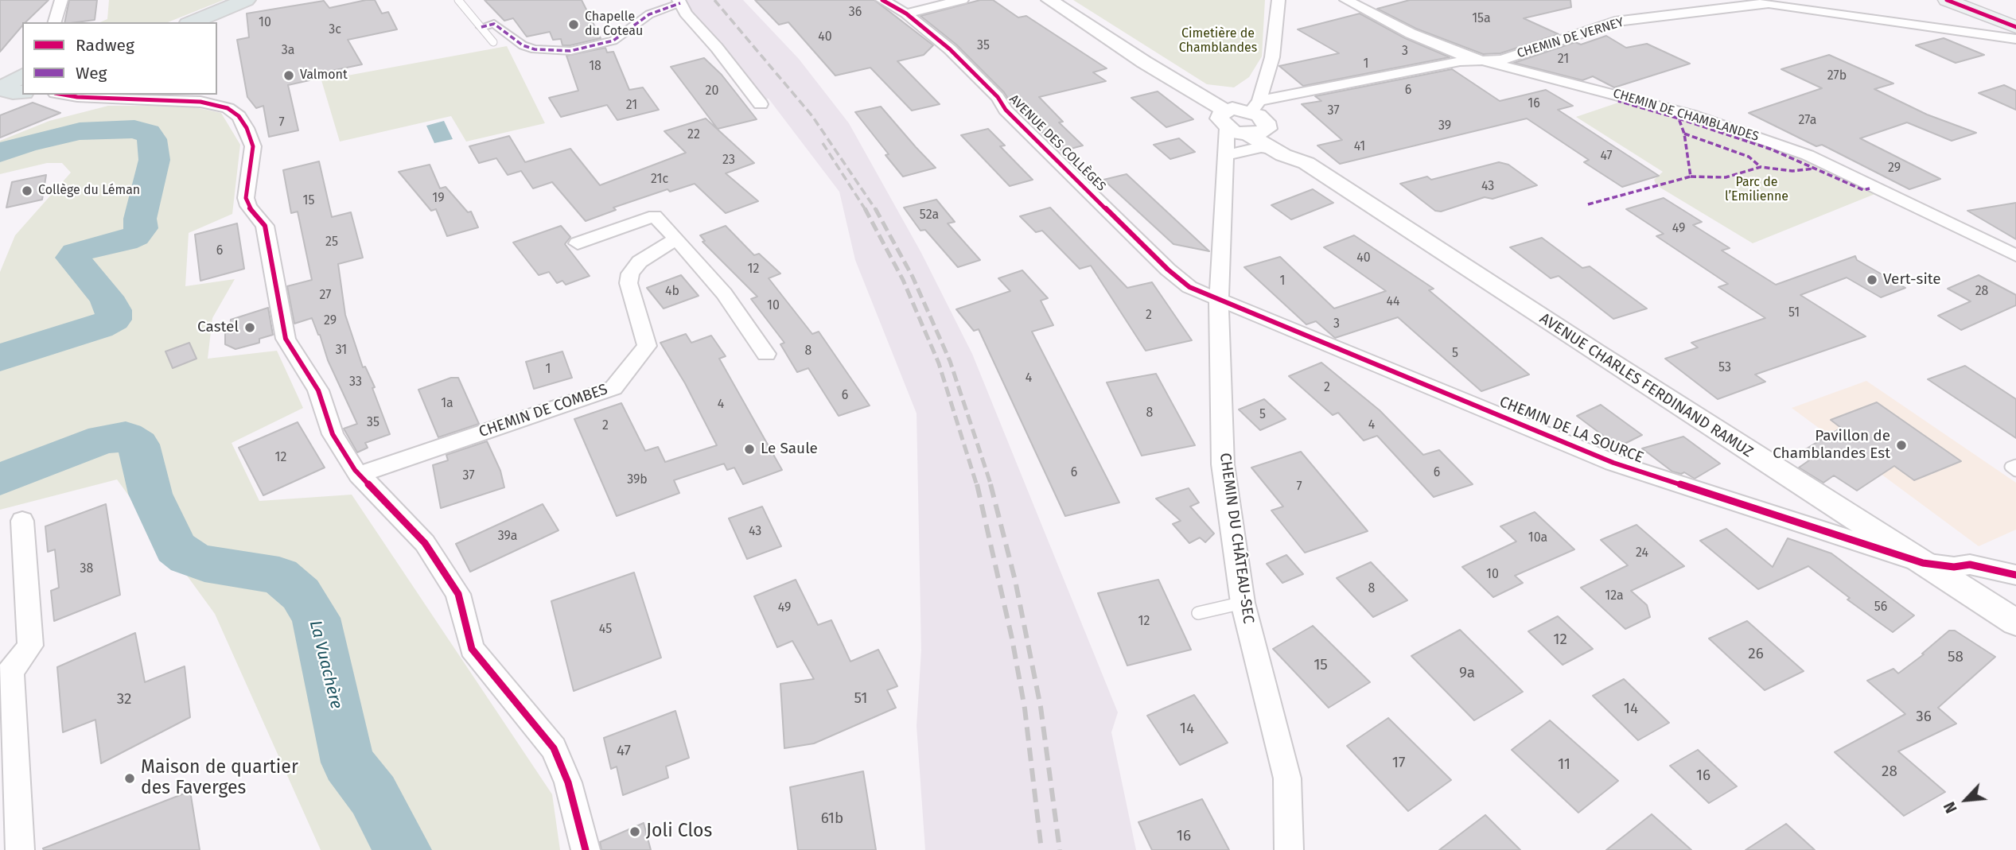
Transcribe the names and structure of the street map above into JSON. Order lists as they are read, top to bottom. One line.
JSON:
{"streets":{"street":["CHEMIN DE VERNEY","CHEMIN DE CHAMBLANDES","AVENUE DES COLLÈGES","AVENUE CHARLES FERDINAND RAMUZ","CHEMIN DE COMBES","CHEMIN DE LA SOURCE","CHEMIN DU CHÂTEAU-SEC"]},"crossings":[["CHEMIN DE VERNEY","CHEMIN DE CHAMBLANDES"],["CHEMIN DE VERNEY","AVENUE CHARLES FERDINAND RAMUZ"],["CHEMIN DE VERNEY","CHEMIN DU CHÂTEAU-SEC"],["AVENUE DES COLLÈGES","CHEMIN DE LA SOURCE"],["AVENUE DES COLLÈGES","CHEMIN DU CHÂTEAU-SEC"],["AVENUE CHARLES FERDINAND RAMUZ","CHEMIN DE LA SOURCE"],["AVENUE CHARLES FERDINAND RAMUZ","CHEMIN DU CHÂTEAU-SEC"],["CHEMIN DE LA SOURCE","CHEMIN DU CHÂTEAU-SEC"]],"water":["La Vuachère"],"parks":["Cimetière de Chamblandes","Parc de l’Emilienne"],"places":["Chapelle du Coteau","Valmont","Collège du Léman","Vert-site","Castel","Pavillon de Chamblandes Est","Le Saule","Maison de quartier des Faverges","Joli Clos"],"house_numbers":["36","15a","10","3c","40","35","3a","3","21","1","18","27b","6","20","16","21","37","27a","7","39","22","41","47","23","29","21c","43","19","15","52a","49","25","6","40","12","1","4b","28","27","44","10","51","2","29","3","31","8","5","53","1","4","33","2","6","1a","4","8","5","35","4","2","12","6","6","37","39b","7","43","39a","10a","24","38","10","8","12a","56","49","12","45","12","26","58","15","9a","51","32","14","36","14","47","17","11","28","16","61b","16"],"legend":["Radweg","Weg"],"north":"bottom left"}
